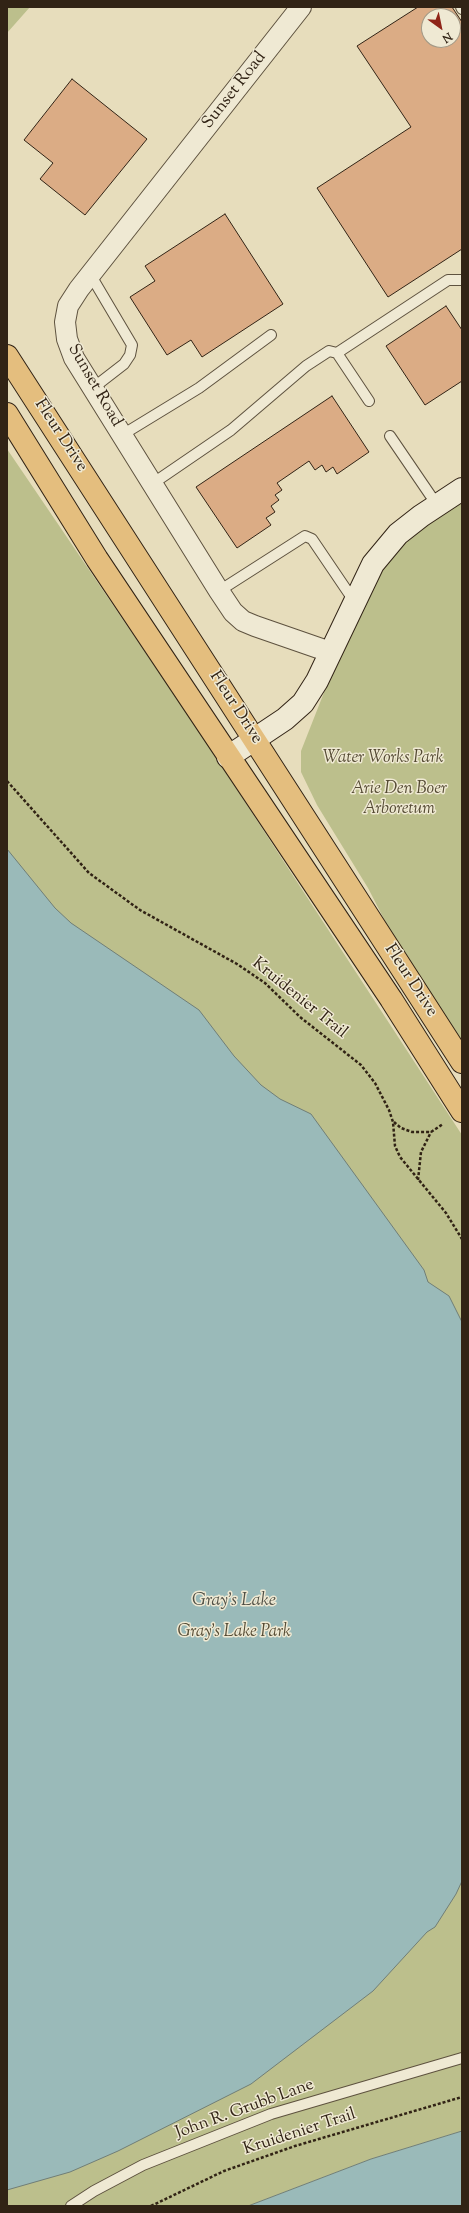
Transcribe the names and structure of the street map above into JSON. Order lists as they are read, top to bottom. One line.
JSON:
{"streets":{"main road":["Fleur Drive"],"street":["Sunset Road"],"lane":["John R. Grubb Lane"],"path":["Kruidenier Trail"]},"water":["Gray's Lake"],"parks":["Water Works Park","Arie Den Boer Arboretum","Gray's Lake Park"],"north":"bottom right"}
